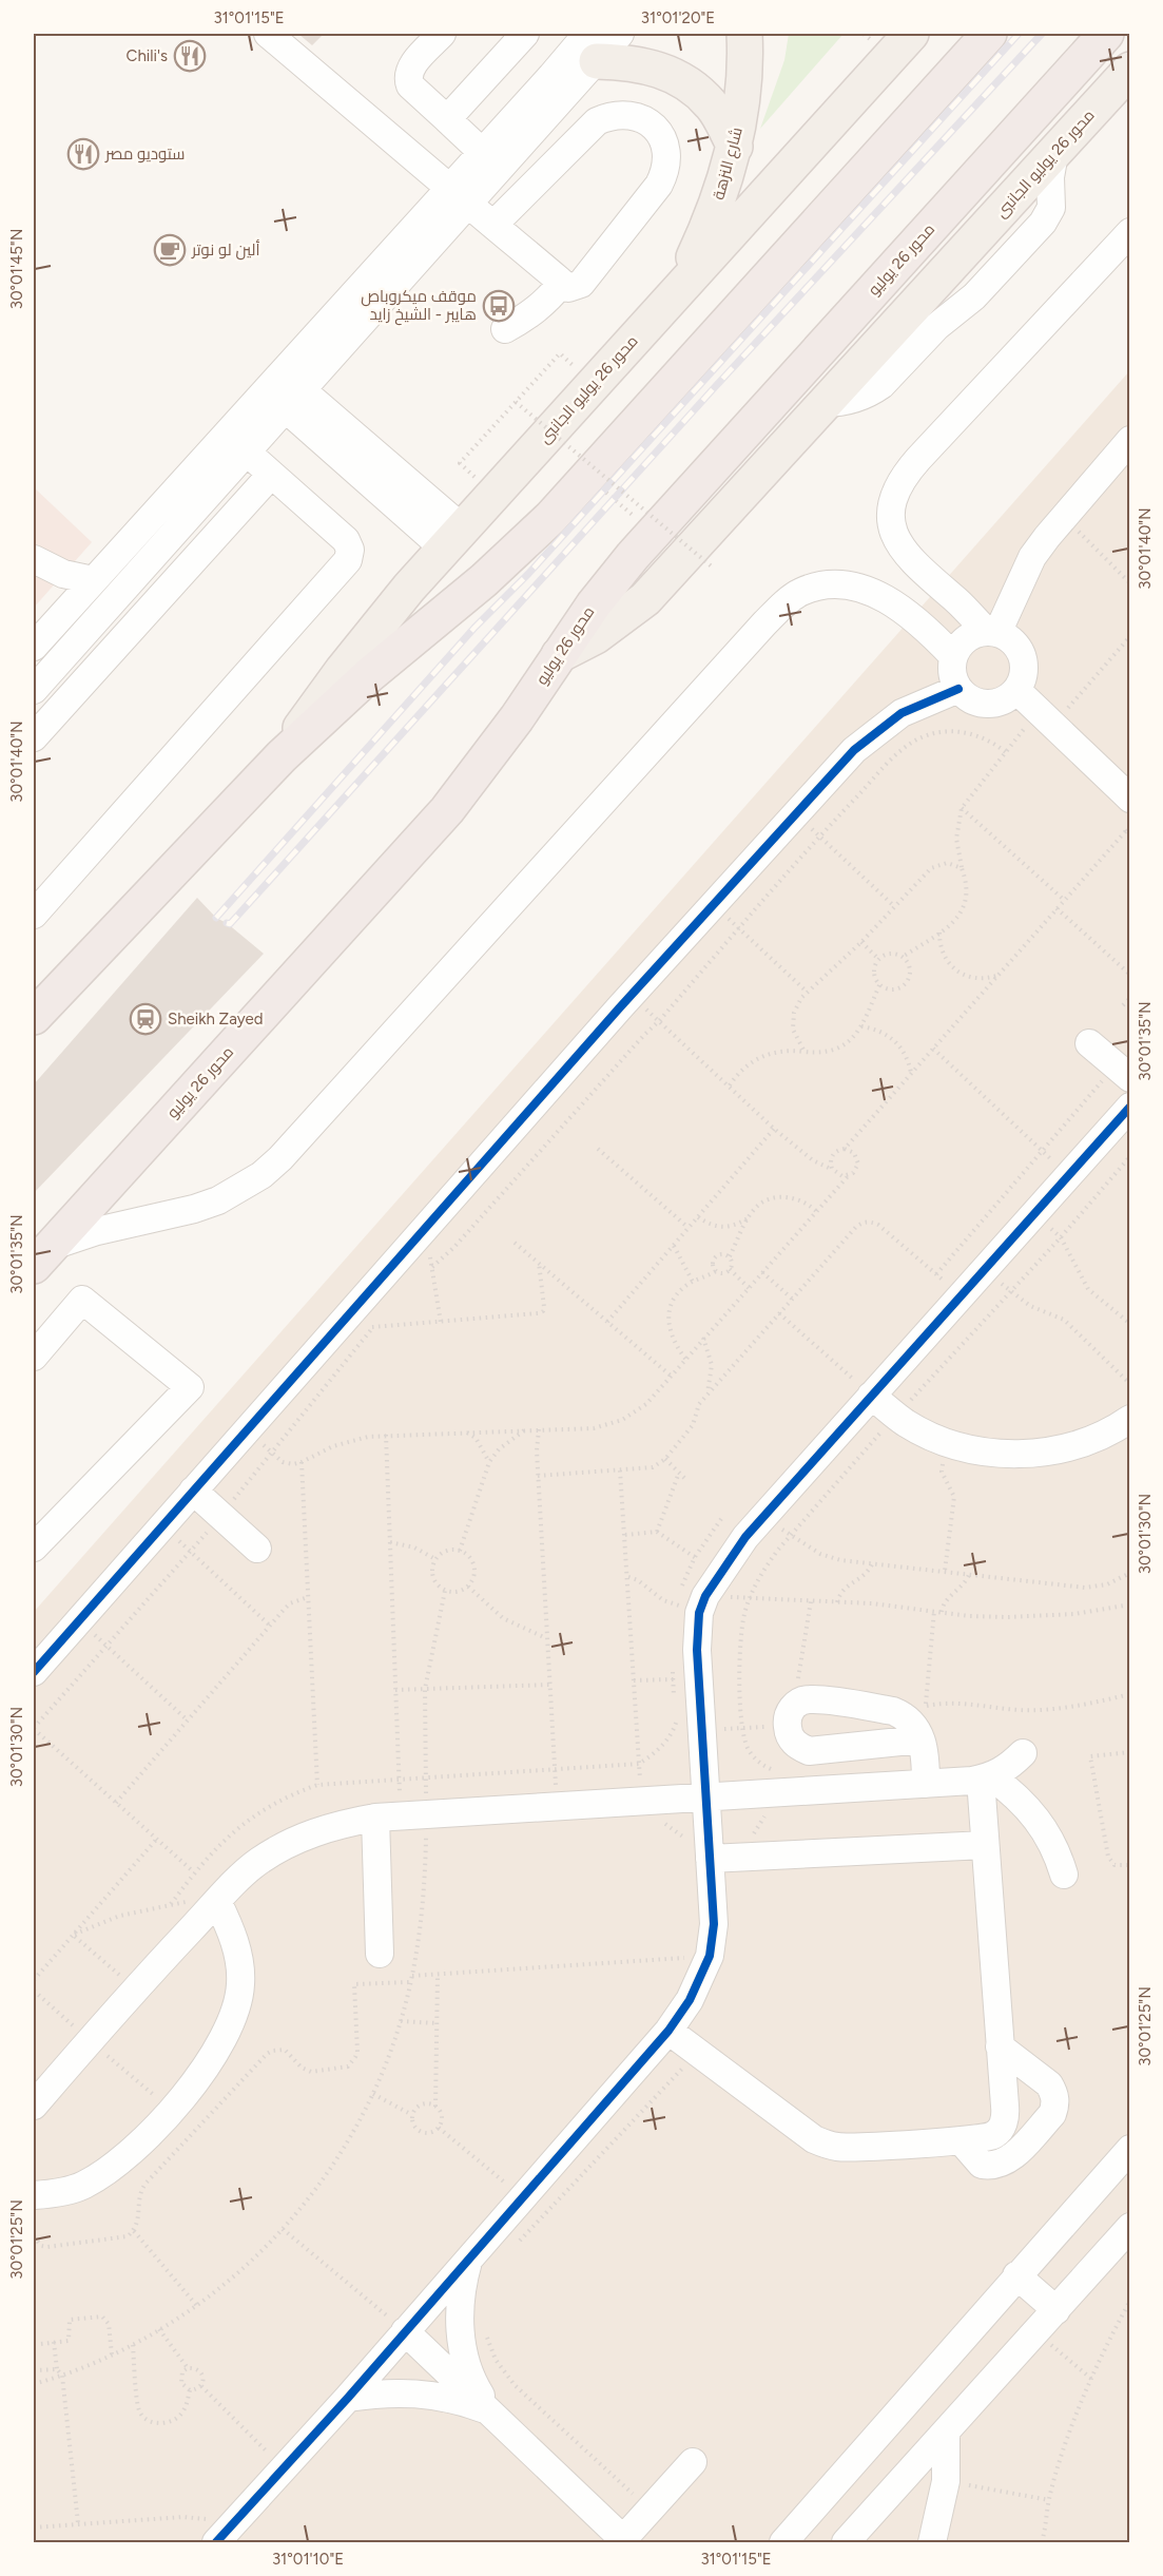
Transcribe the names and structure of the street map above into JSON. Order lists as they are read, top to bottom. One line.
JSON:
{"streets":{"highway":["محور 26 يوليو"],"main road":["شارع النزهة","محور 26 يوليو الجانبى"]},"crossings":[["شارع النزهة","محور 26 يوليو الجانبى"],["محور 26 يوليو الجانبى","محور 26 يوليو"]],"places":{"restaurant":["Chili's","ستوديو مصر"],"cafe":["ألين لو نوتر"],"bus stop":["موقف ميكروباص هايبر - الشيخ زايد"],"station":["Sheikh Zayed"]},"coordinates":["31°01'15\"E","31°01'20\"E","30°01'45\"N","30°01'40\"N","30°01'35\"N","30°01'30\"N","30°01'25\"N","31°01'10\"E"]}
